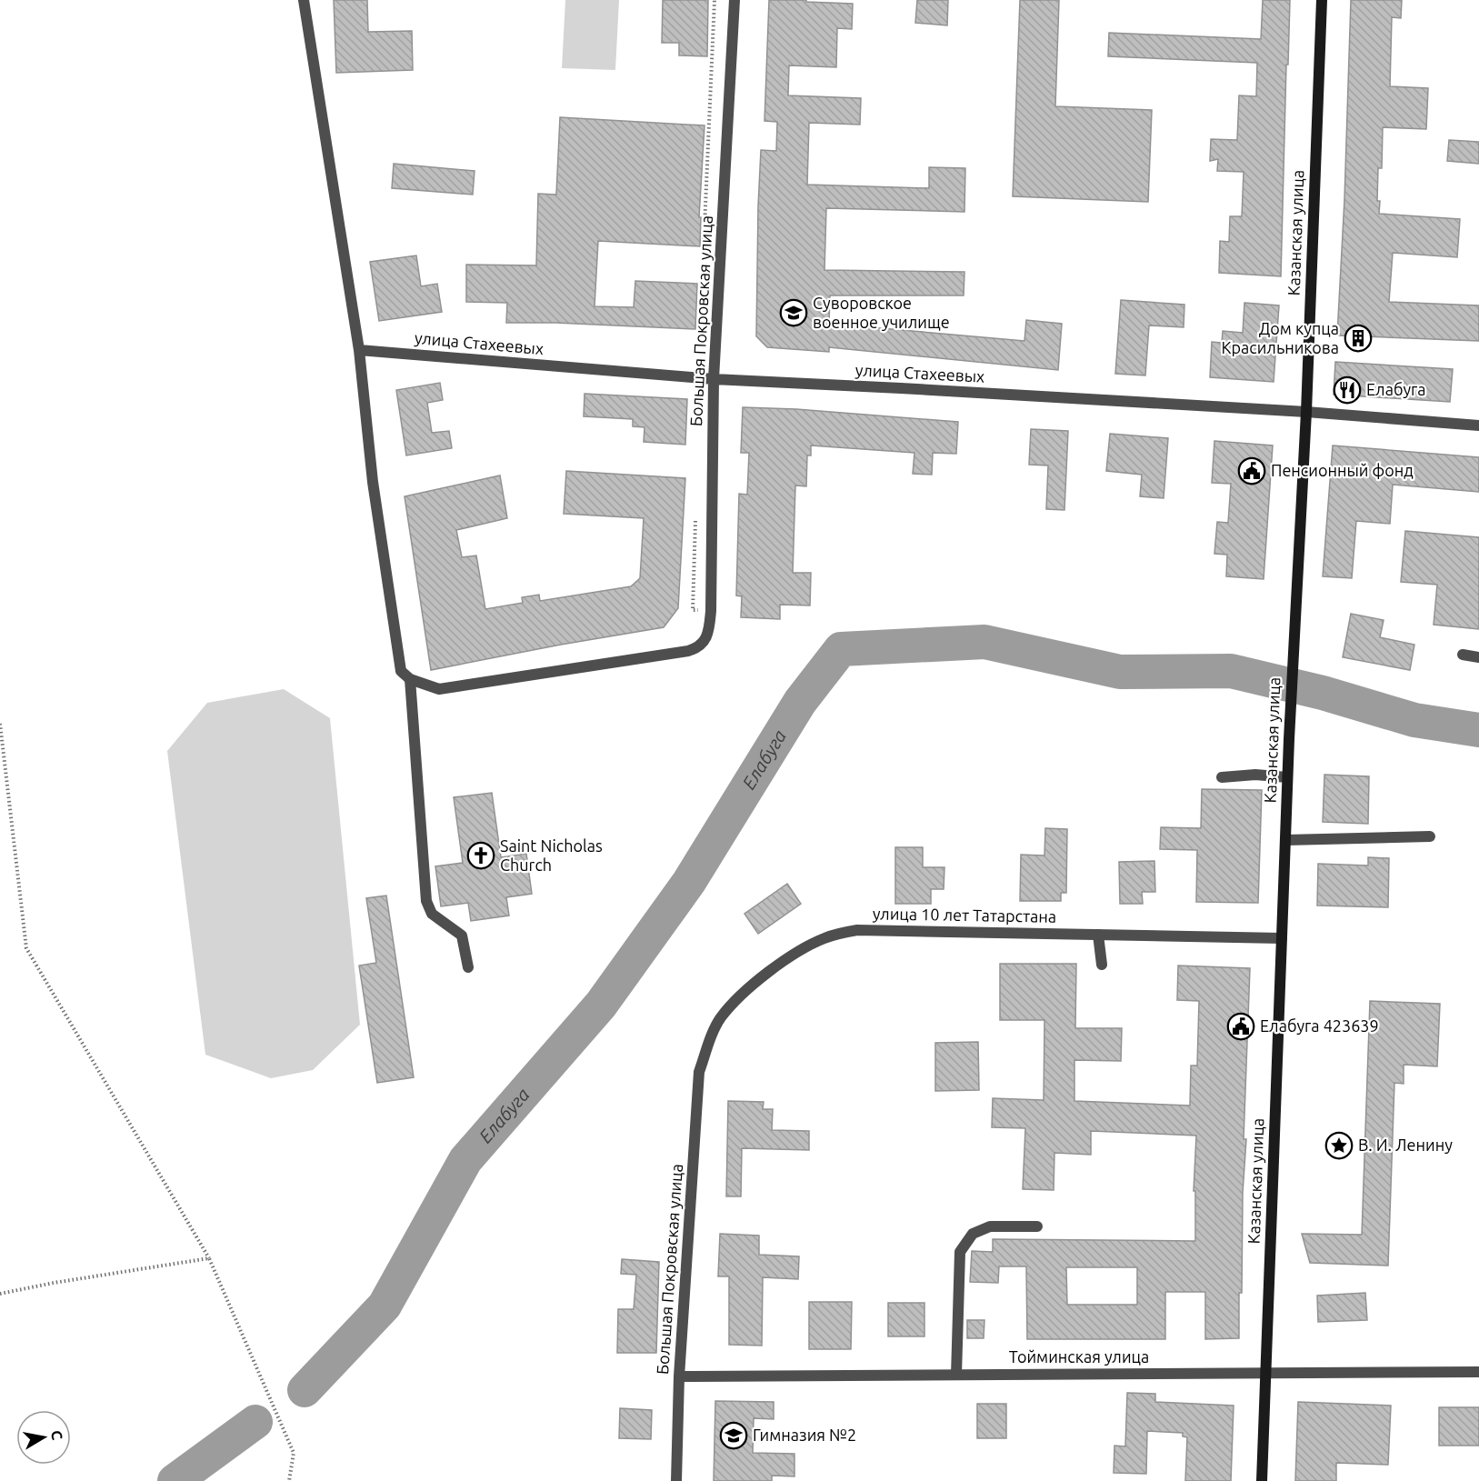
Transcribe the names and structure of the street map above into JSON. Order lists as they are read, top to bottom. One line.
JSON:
{"streets":{"street":["Казанская улица","Большая Покровская улица","улица Стахеевых","улица 10 лет Татарстана","Тойминская улица"]},"crossings":[["Казанская улица","улица Стахеевых"],["Казанская улица","улица 10 лет Татарстана"],["Казанская улица","Тойминская улица"],["Большая Покровская улица","улица Стахеевых"],["Большая Покровская улица","улица 10 лет Татарстана"],["Большая Покровская улица","Тойминская улица"]],"water":["Елабуга"],"places":{"school or university":["Суворовское военное училище","Гимназия №2"],"building":["Дом купца Красильникова"],"restaurant":["Елабуга"],"public building":["Пенсионный фонд","Елабуга 423639"],"church":["Saint Nicholas Church"],"place":["В. И. Ленину"]},"north":"right"}
